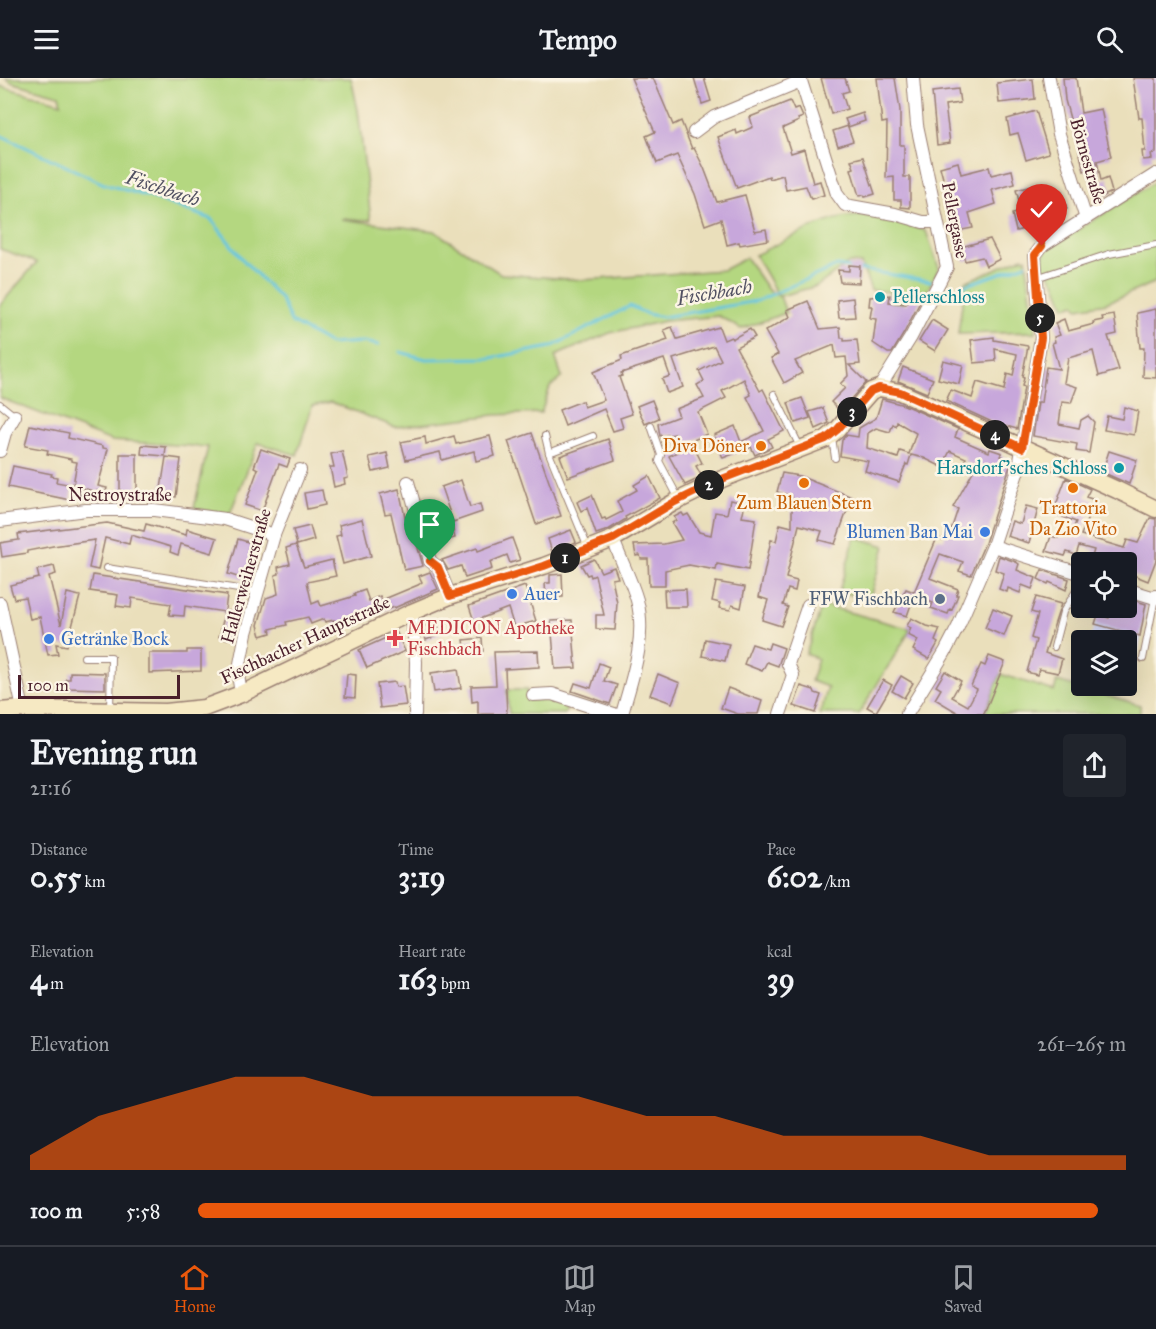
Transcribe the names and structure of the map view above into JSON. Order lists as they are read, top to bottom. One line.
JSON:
{"streets":{"main road":["Fischbacher Hauptstraße"],"street":["Börnestraße","Pellergasse","Nestroystraße","Hallerweiherstraße"]},"crossings":[["Pellergasse","Fischbacher Hauptstraße"],["Nestroystraße","Hallerweiherstraße"],["Hallerweiherstraße","Fischbacher Hauptstraße"]],"water":["Fischbach"],"places":{"other":["Pellerschloss","Diva Döner","Harsdorf’sches Schloss","Zum Blauen Stern","Trattoria Da Zio Vito","Blumen Ban Mai","Auer","FFW Fischbach","Getränke Bock"],"health":["MEDICON Apotheke Fischbach"]},"scale_bar":"100 m","page":{"header":"Tempo","pins":["5","3","4","2","1"],"scale":"100 m","heading":["Evening run","21:16"],"stats":[["Distance","0.55 km"],["Time","3:19"],["Pace","6:02 /km"],["Elevation","4 m"],["Heart rate","163 bpm"],["kcal","39"]],"chart":["Elevation","261–265 m"],"list":[{"name":"100 m","note":"5:58"}],"tabs":["Home","Map","Saved"]}}
